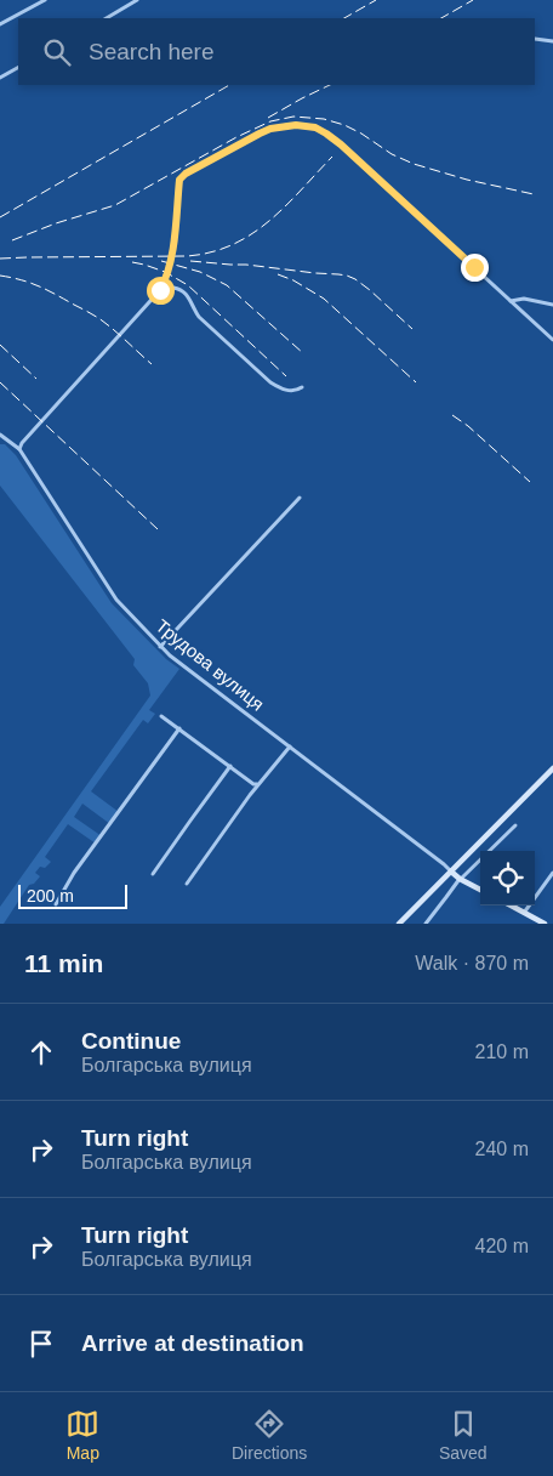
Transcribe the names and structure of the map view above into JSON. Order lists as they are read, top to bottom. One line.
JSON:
{"streets":{"street":["Трудова вулиця"]},"scale_bar":"200 m","page":{"search":"Search here","scale":"200 m","heading":["11 min","Walk · 870 m"],"list":[["Continue","Болгарська вулиця","210 m"],["Turn right","Болгарська вулиця","240 m"],["Turn right","Болгарська вулиця","420 m"],"Arrive at destination"],"nav":["Map","Directions","Saved"]}}
